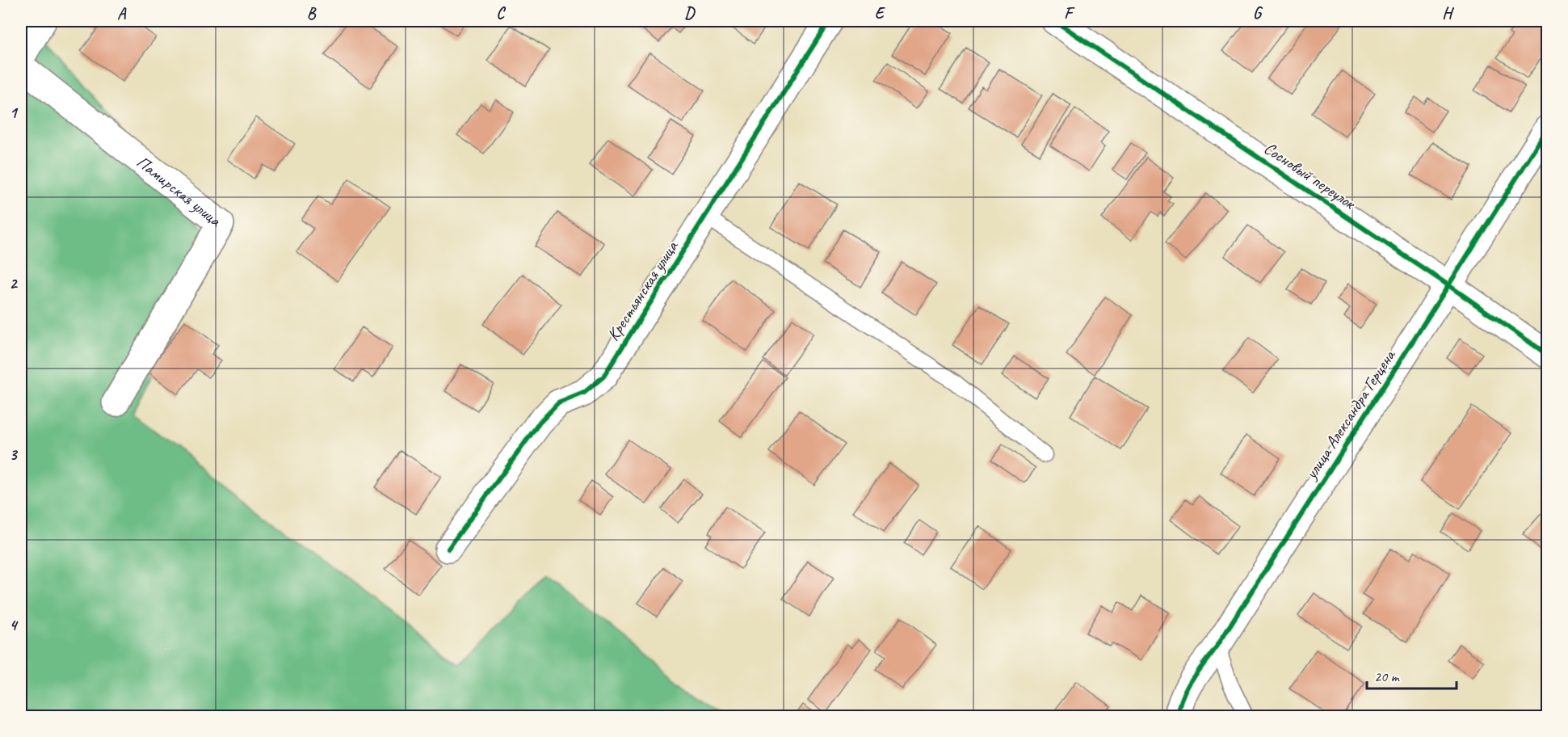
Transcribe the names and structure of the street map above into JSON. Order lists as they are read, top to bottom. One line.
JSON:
{"streets":{"street":["Сосновый переулок","Памирская улица","Крестьянская улица","улица Александра Герцена"]},"crossings":[["Сосновый переулок","улица Александра Герцена"]],"scale_bar":"20 m","grid":{"columns":["A","B","C","D","E","F","G","H"],"rows":["1","2","3","4"]}}
